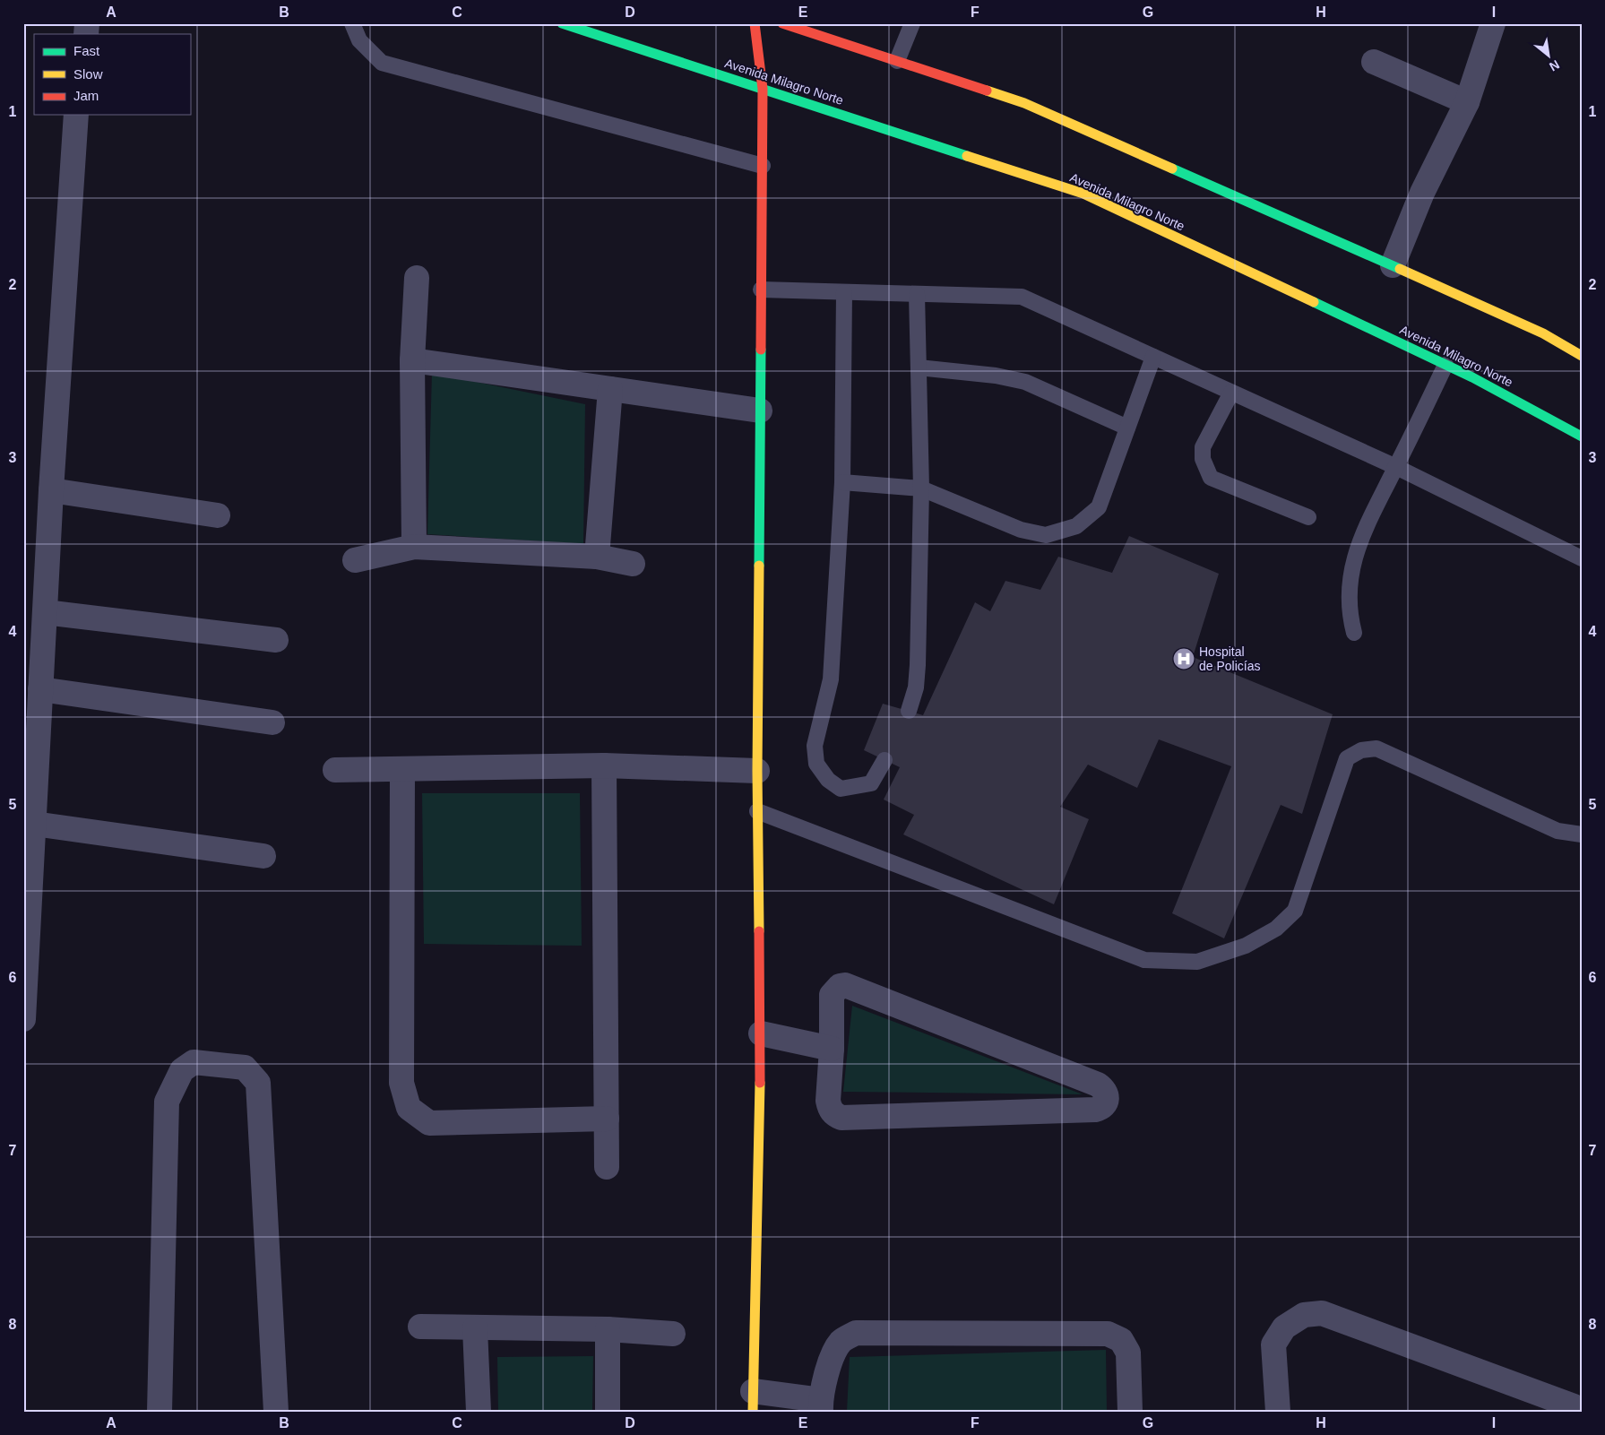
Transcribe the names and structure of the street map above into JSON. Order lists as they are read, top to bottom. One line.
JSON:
{"streets":{"main road":["Avenida Milagro Norte"]},"places":{"hospital":["Hospital de Policías"]},"legend":["Fast","Slow","Jam"],"north":"bottom right","grid":{"columns":["A","B","C","D","E","F","G","H","I"],"rows":["1","2","3","4","5","6","7","8"]}}
